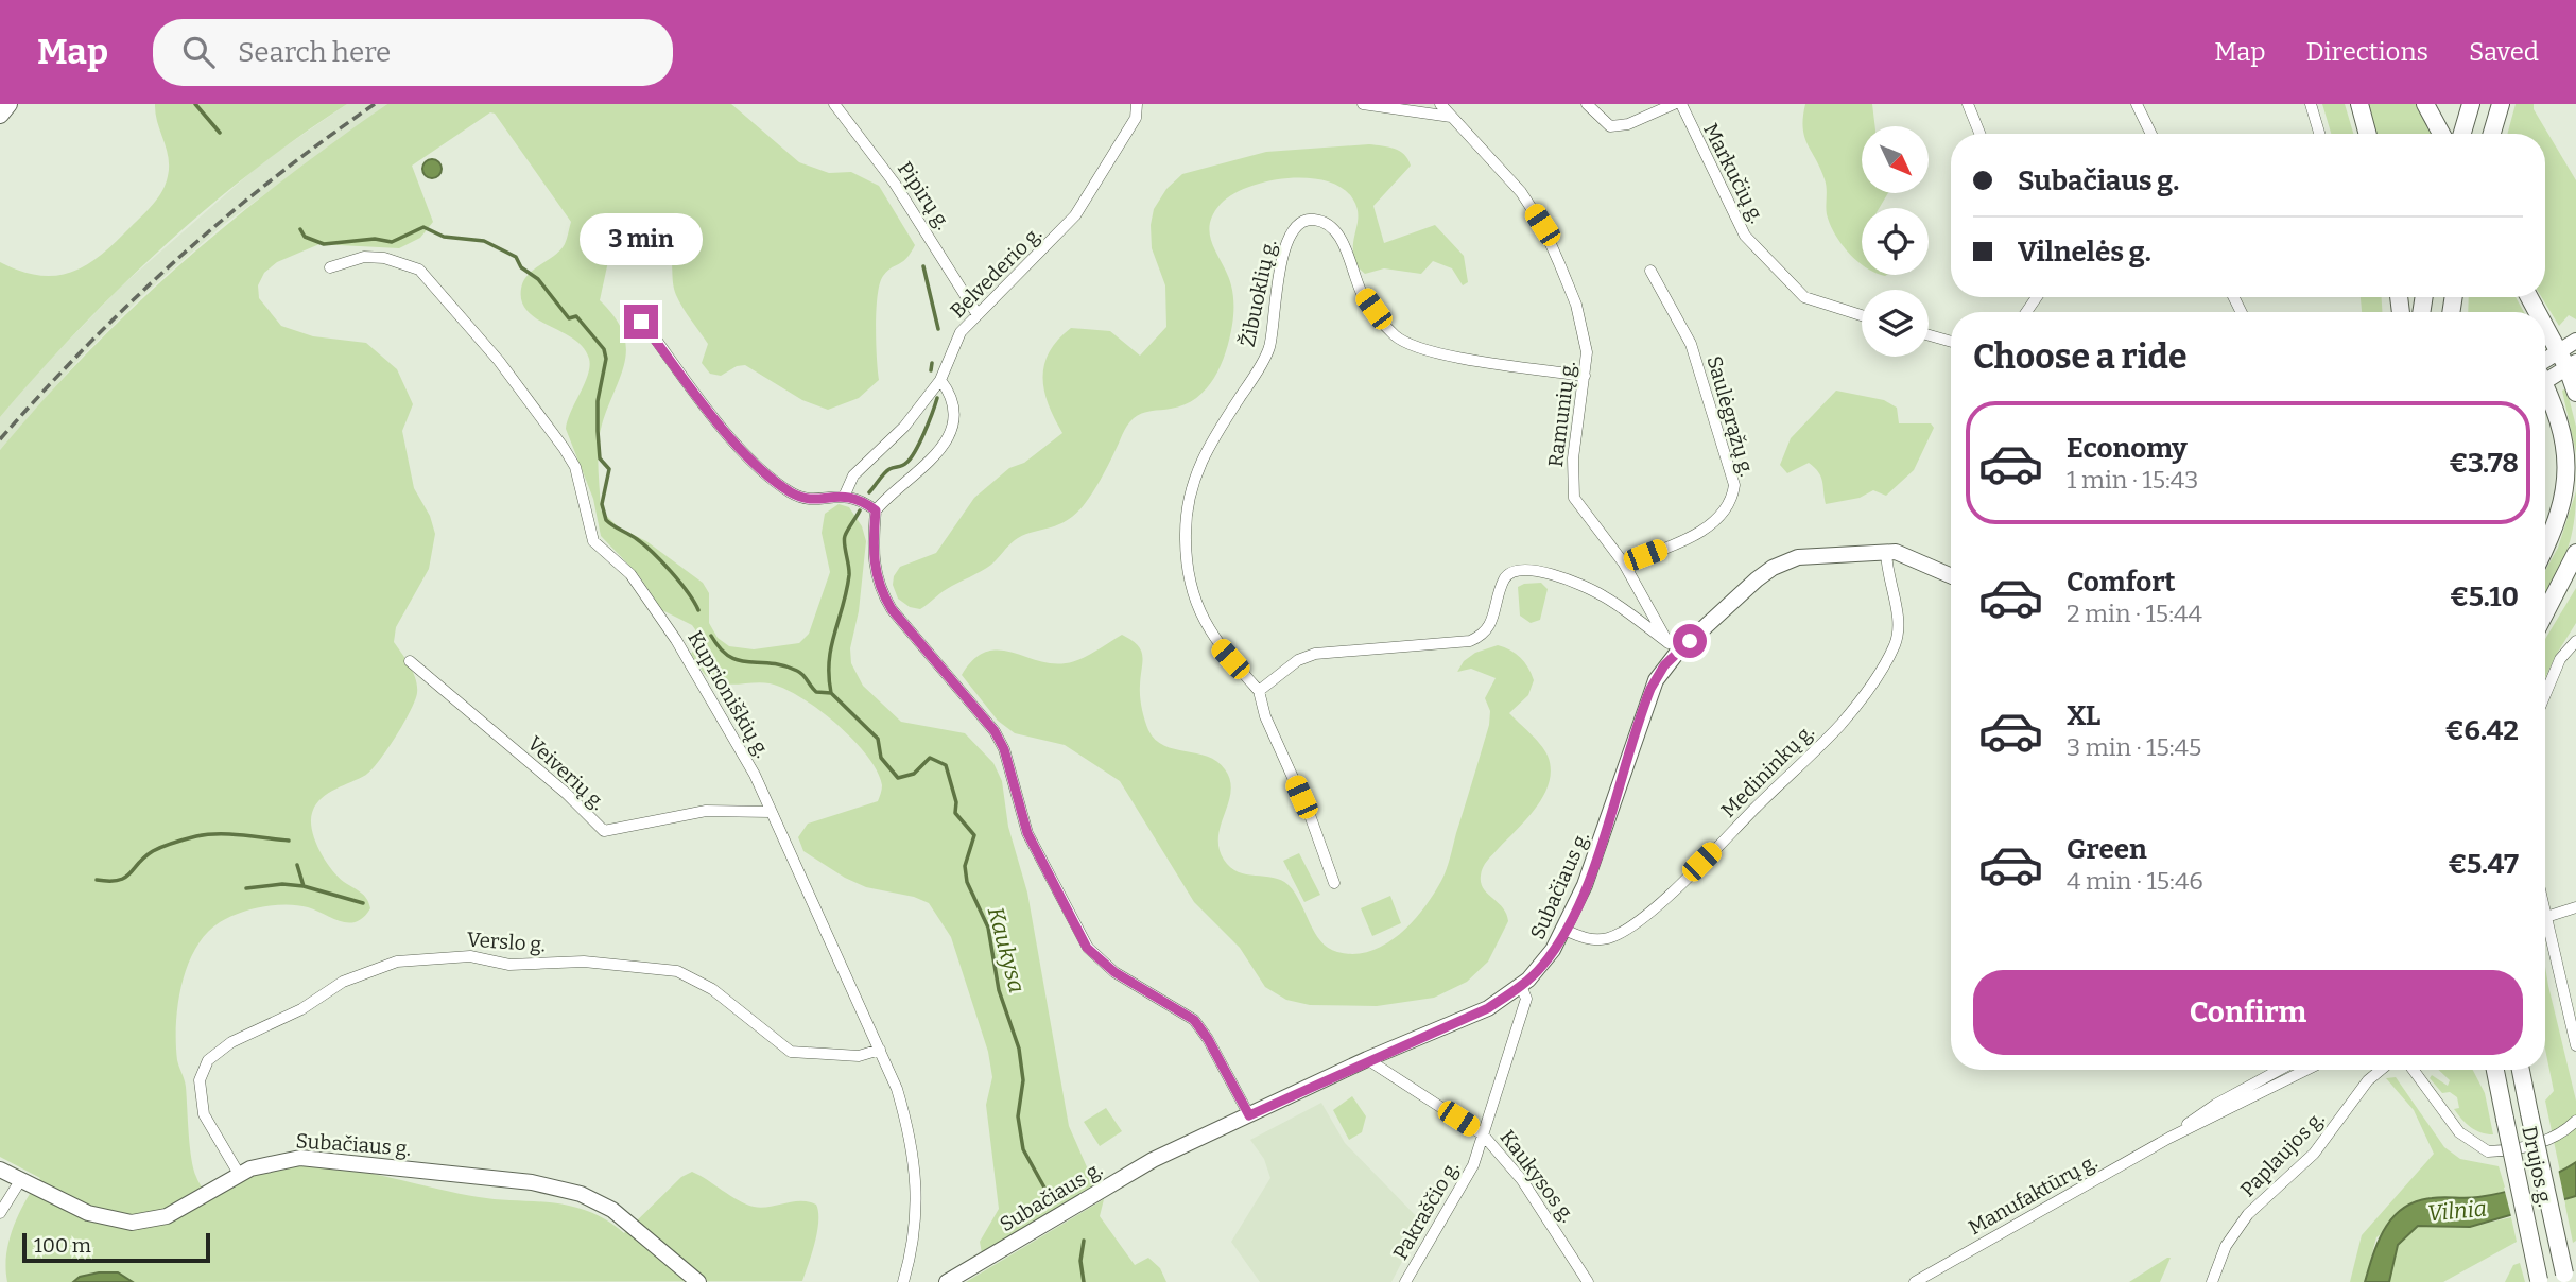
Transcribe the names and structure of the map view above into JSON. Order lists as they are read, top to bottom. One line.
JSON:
{"streets":{"main road":["Drujos g."],"street":["Markučių g.","Pipirų g.","Belvederio g.","Žibuoklių g.","Ramunių g.","Saulėgrąžų g.","Kuprioniškių g.","Medininkų g.","Veiverių g.","Subačiaus g.","Verslo g.","Paplaujos g.","Kaukysos g.","Manufaktūrų g.","Pakraščio g."]},"crossings":[["Pipirų g.","Belvederio g."],["Žibuoklių g.","Ramunių g."],["Ramunių g.","Saulėgrąžų g."],["Ramunių g.","Subačiaus g."],["Kuprioniškių g.","Veiverių g."],["Kuprioniškių g.","Verslo g."],["Medininkų g.","Subačiaus g."],["Subačiaus g.","Verslo g."],["Subačiaus g.","Kaukysos g."],["Subačiaus g.","Pakraščio g."],["Kaukysos g.","Pakraščio g."]],"water":["Kaukysa","Vilnia"],"scale_bar":"100 m","north":"bottom right","page":{"header":"Map","search":"Search here","nav":["Map","Directions","Saved"],"banner":["Subačiaus g.","Vilnelės g."],"bubble":"3 min","heading":"Choose a ride","list":[{"name":"Economy","note":"1 min · 15:43","value":"€3.78"},{"name":"Comfort","note":"2 min · 15:44","value":"€5.10"},{"name":"XL","note":"3 min · 15:45","value":"€6.42"},{"name":"Green","note":"4 min · 15:46","value":"€5.47"}],"buttons":"Confirm","scale":"100 m"}}
